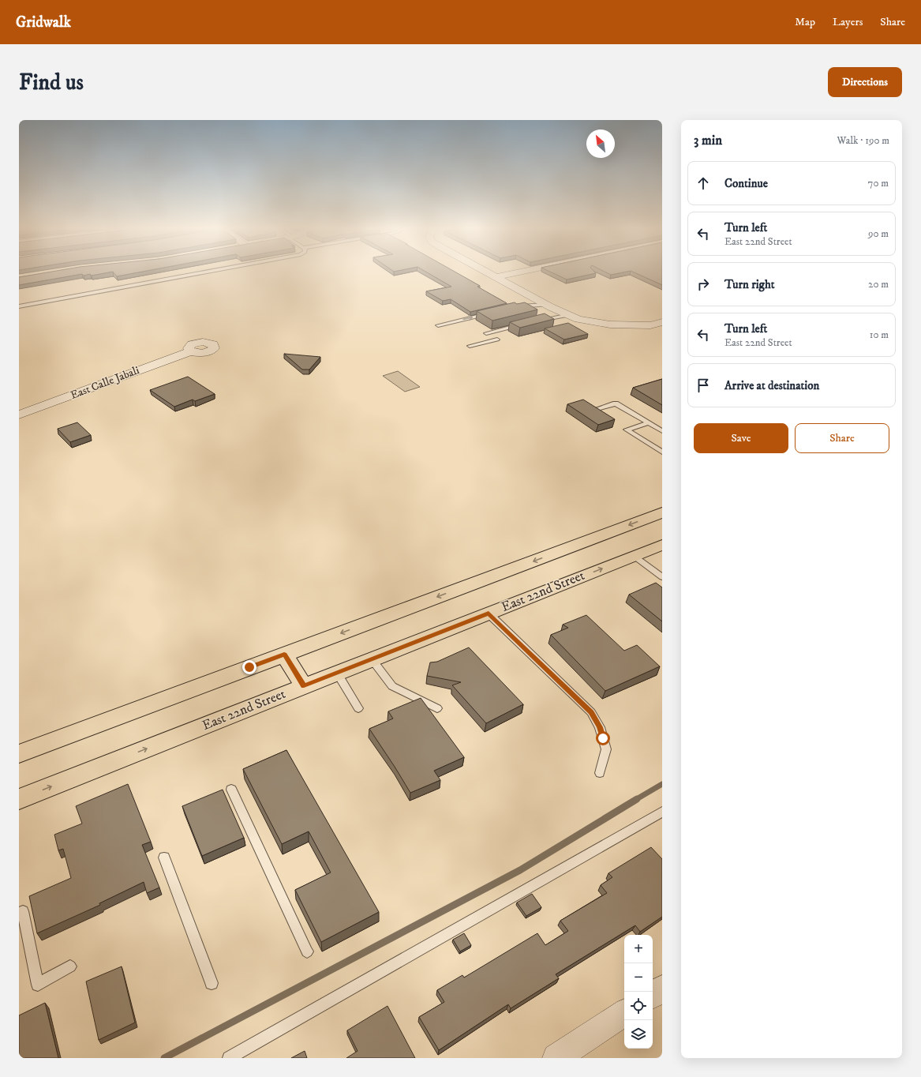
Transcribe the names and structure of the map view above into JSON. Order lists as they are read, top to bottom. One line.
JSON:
{"streets":{"main road":["East 22nd Street"],"street":["East Calle Jabali"]},"north":"top left","page":{"header":"Gridwalk","nav":["Map","Layers","Share"],"buttons":["Directions",["Save","Share"]],"title":"Find us","heading":["3 min","Walk · 190 m"],"list":[["Continue","70 m"],["Turn left","East 22nd Street","90 m"],["Turn right","20 m"],["Turn left","East 22nd Street","10 m"],"Arrive at destination"],"map_buttons":["+","−"]}}
